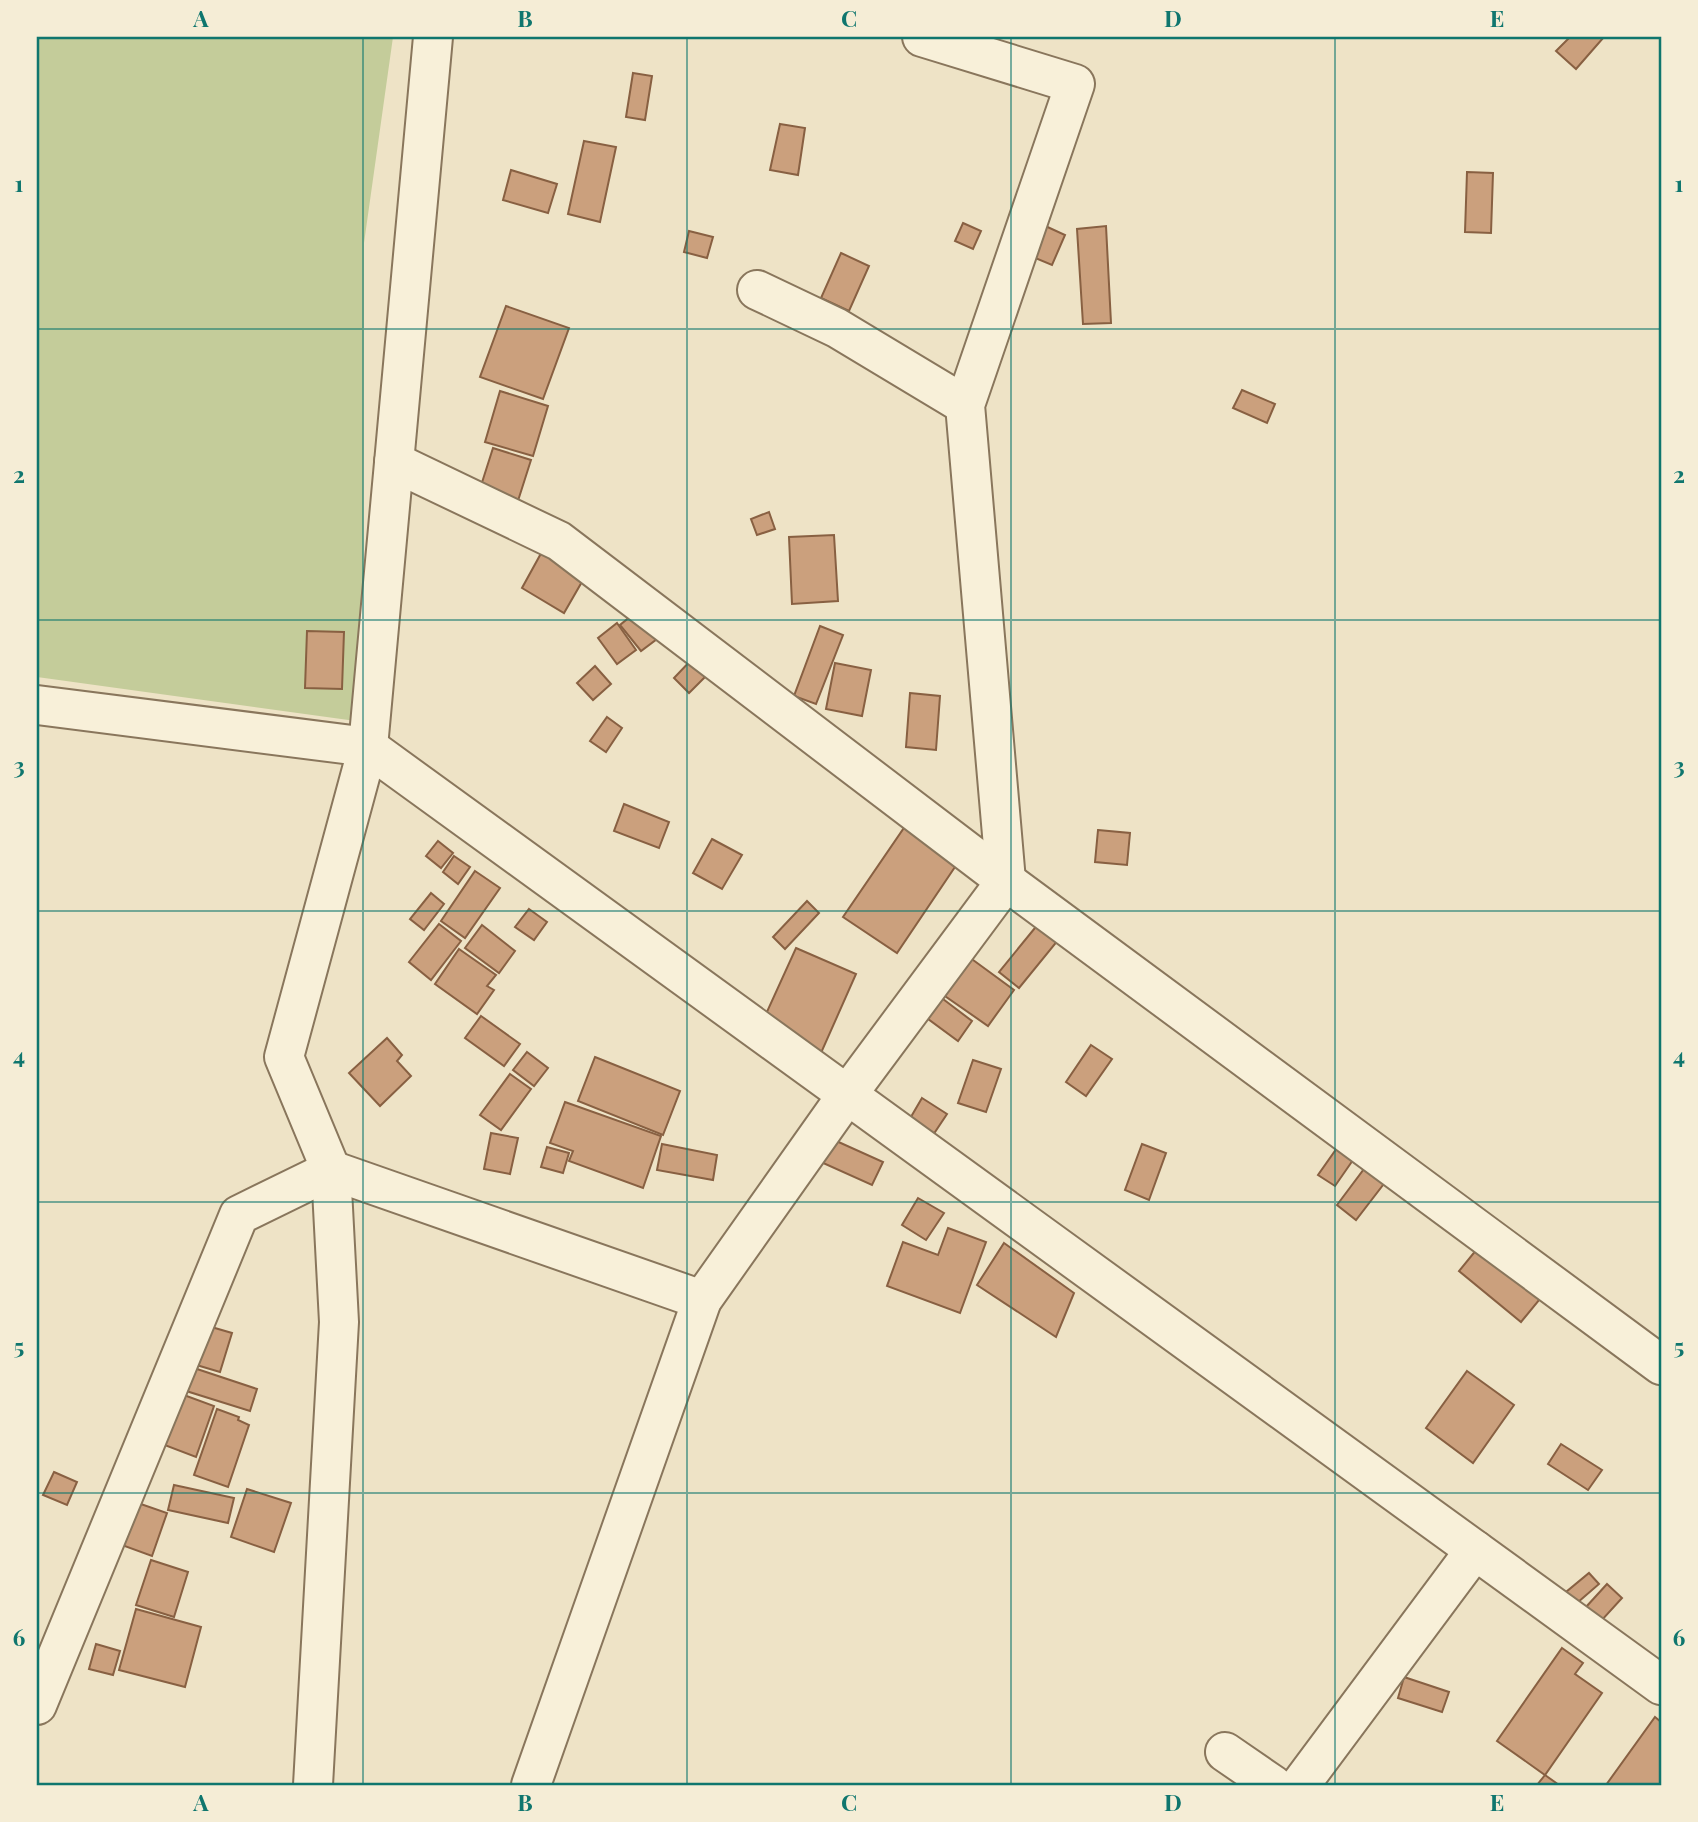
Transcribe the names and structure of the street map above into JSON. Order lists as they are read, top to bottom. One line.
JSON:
{"grid":{"columns":["A","B","C","D","E"],"rows":["1","2","3","4","5","6"]}}
